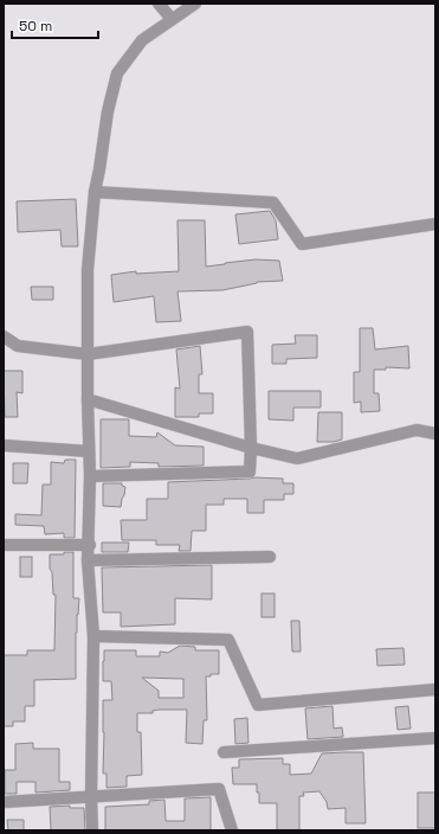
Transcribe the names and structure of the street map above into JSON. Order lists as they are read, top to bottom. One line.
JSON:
{"scale_bar":"50 m"}
